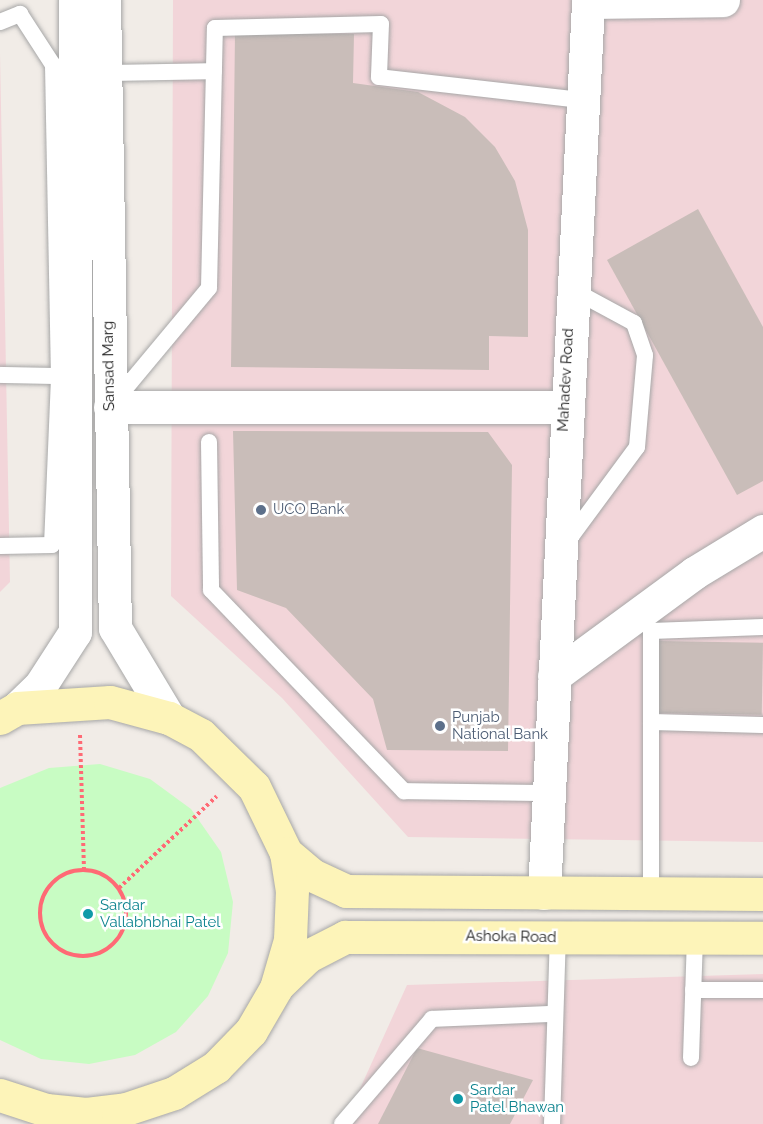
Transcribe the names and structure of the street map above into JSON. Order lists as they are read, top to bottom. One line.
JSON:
{"streets":{"main road":["Ashoka Road"],"street":["Sansad Marg","Mahadev Road"]},"places":["UCO Bank","Punjab National Bank","Sardar Vallabhbhai Patel","Sardar Patel Bhawan"]}
